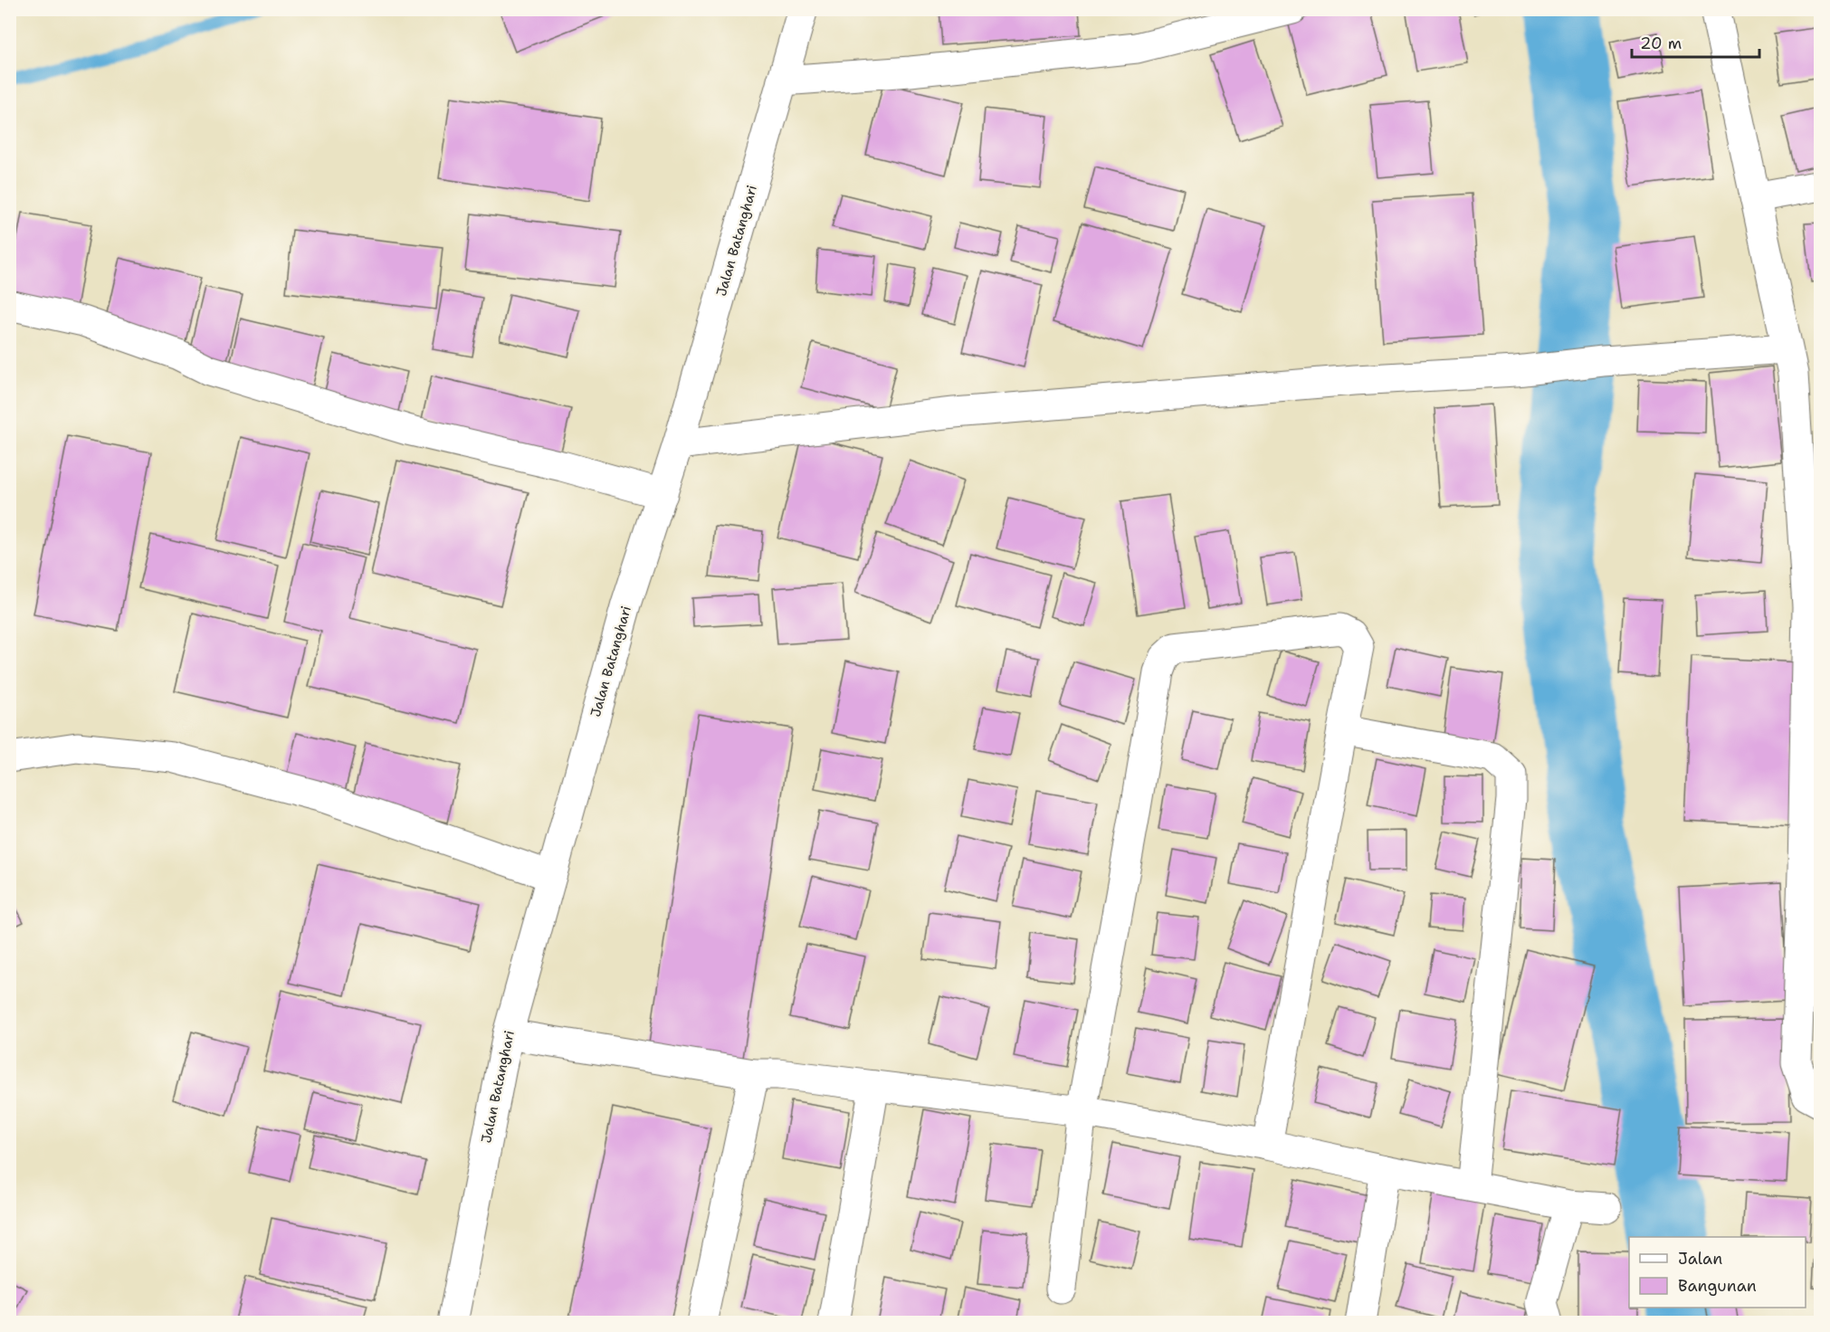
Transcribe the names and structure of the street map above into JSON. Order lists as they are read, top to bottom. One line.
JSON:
{"streets":{"street":["Jalan Batanghari"]},"legend":["Jalan","Bangunan"],"scale_bar":"20 m"}
